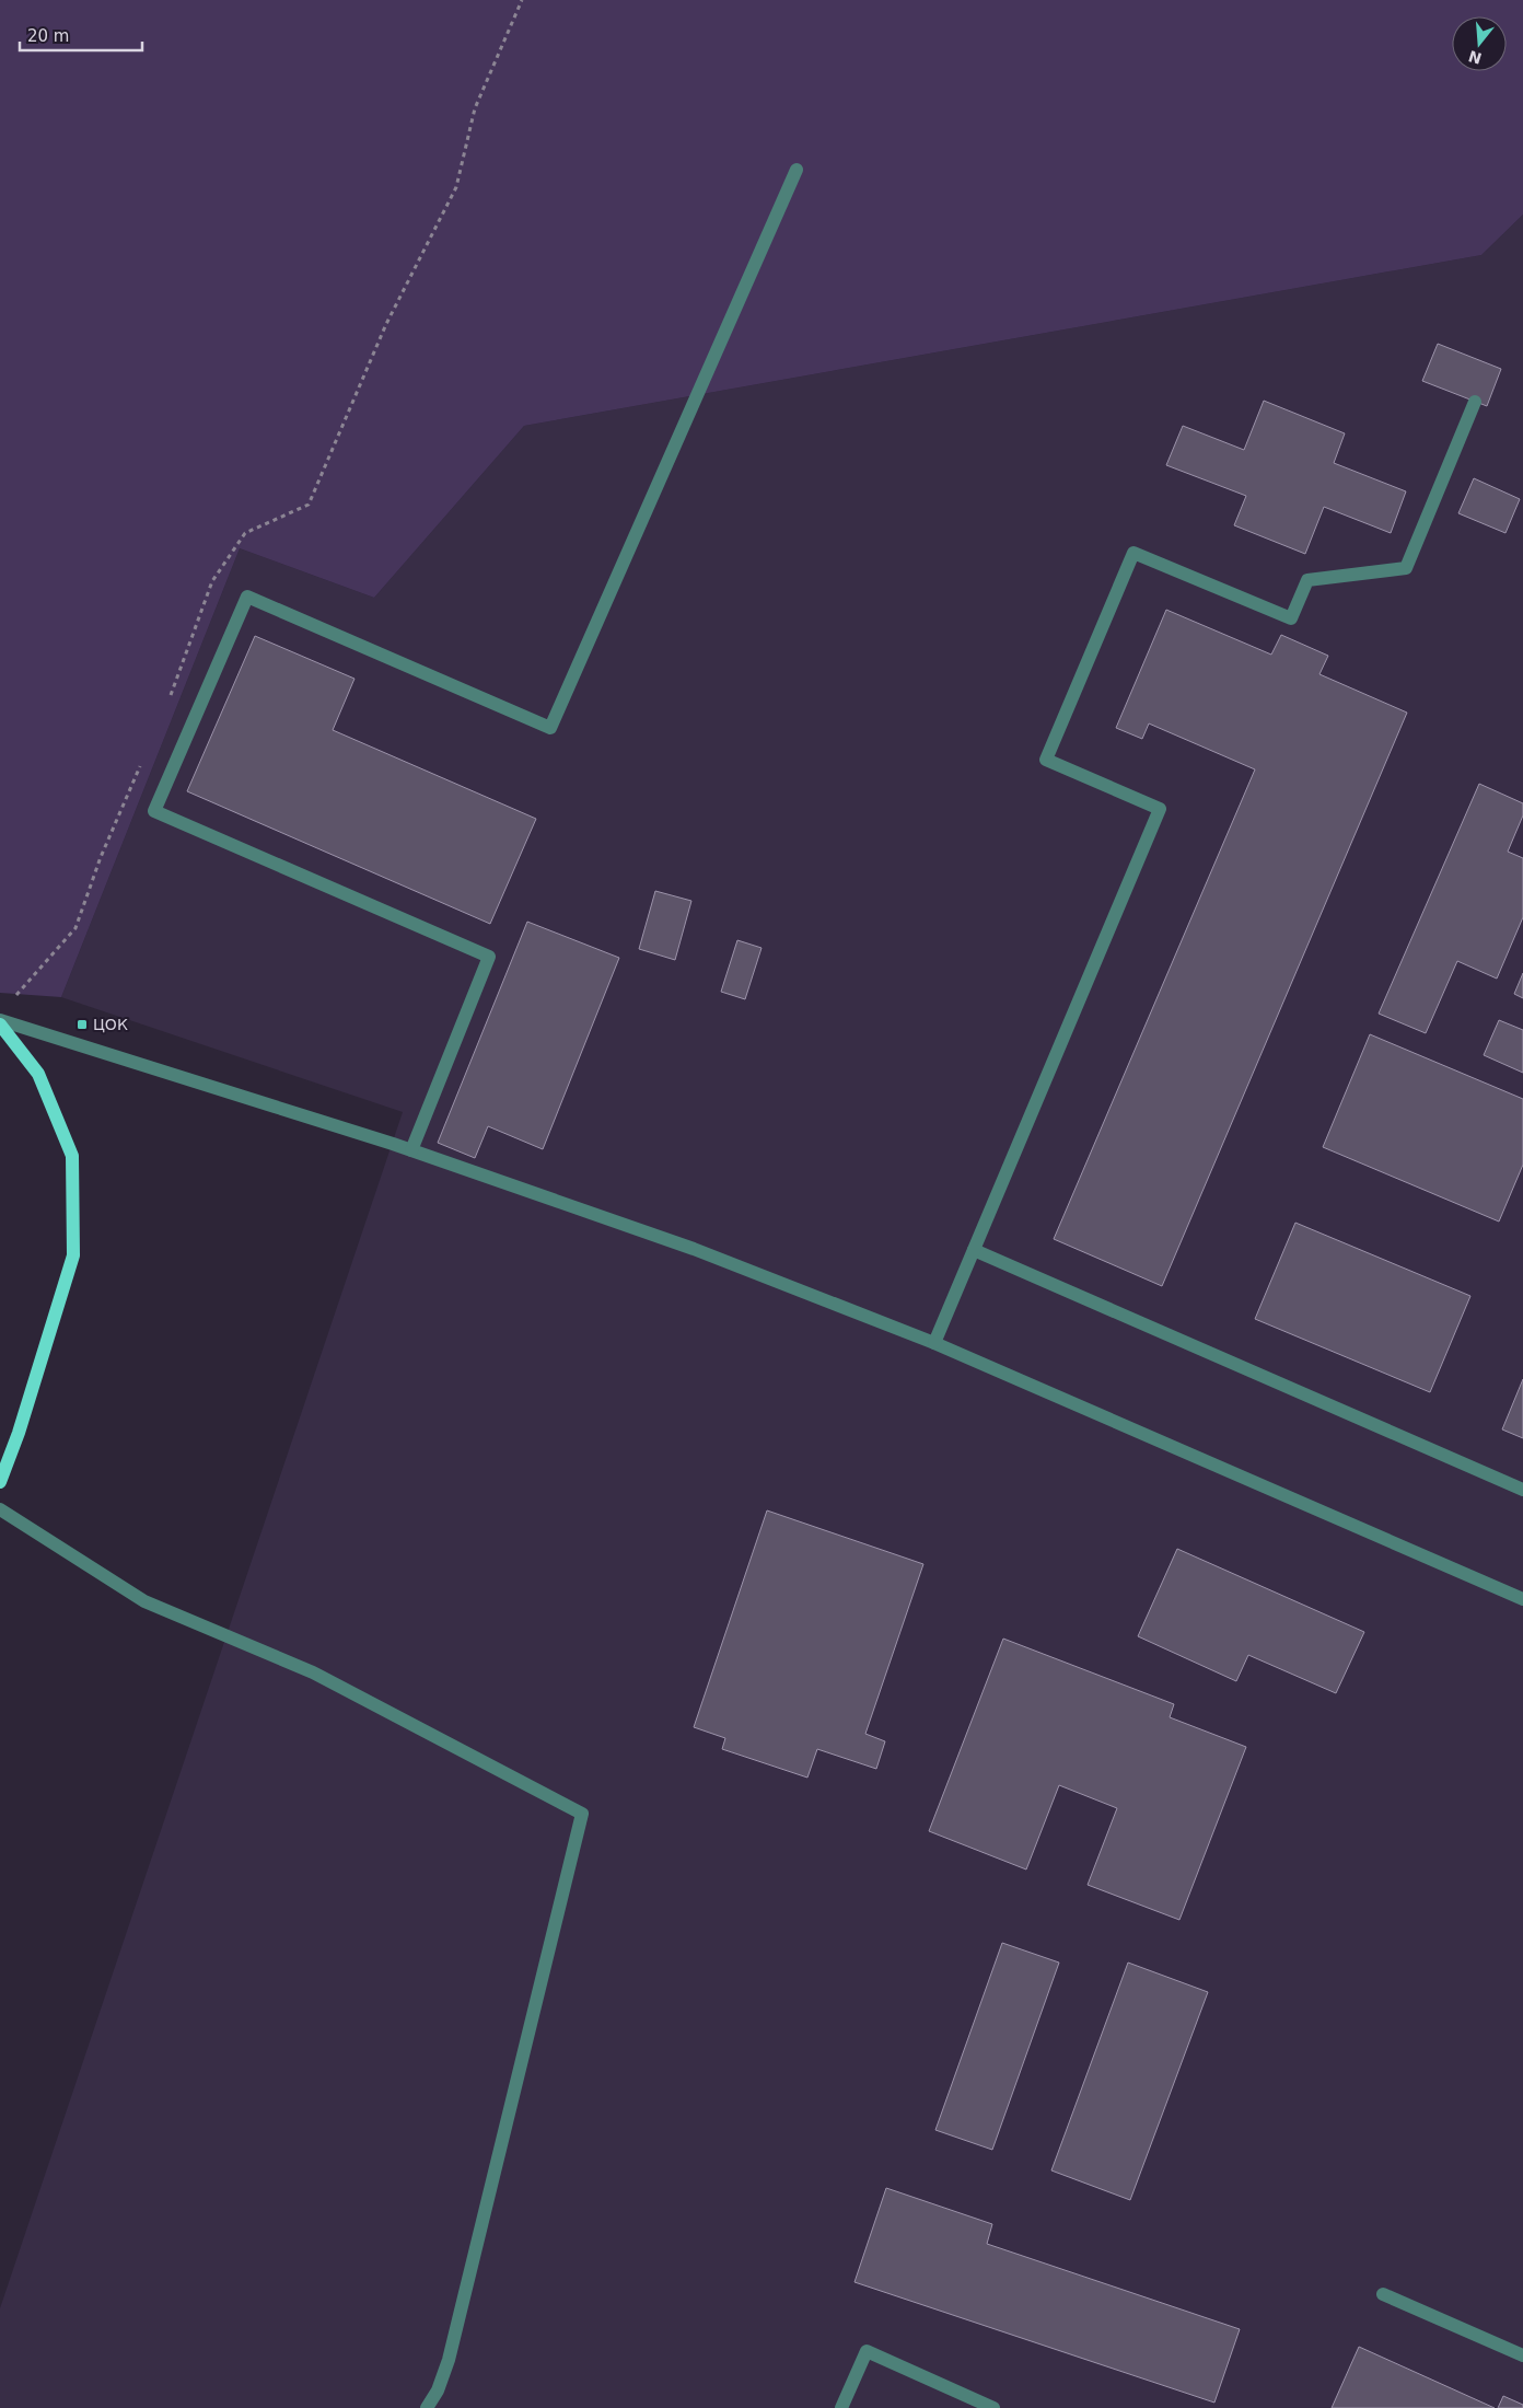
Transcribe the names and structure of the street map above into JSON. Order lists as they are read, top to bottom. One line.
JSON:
{"places":{"transit":["ЦОК"]},"scale_bar":"20 m","north":"bottom"}
